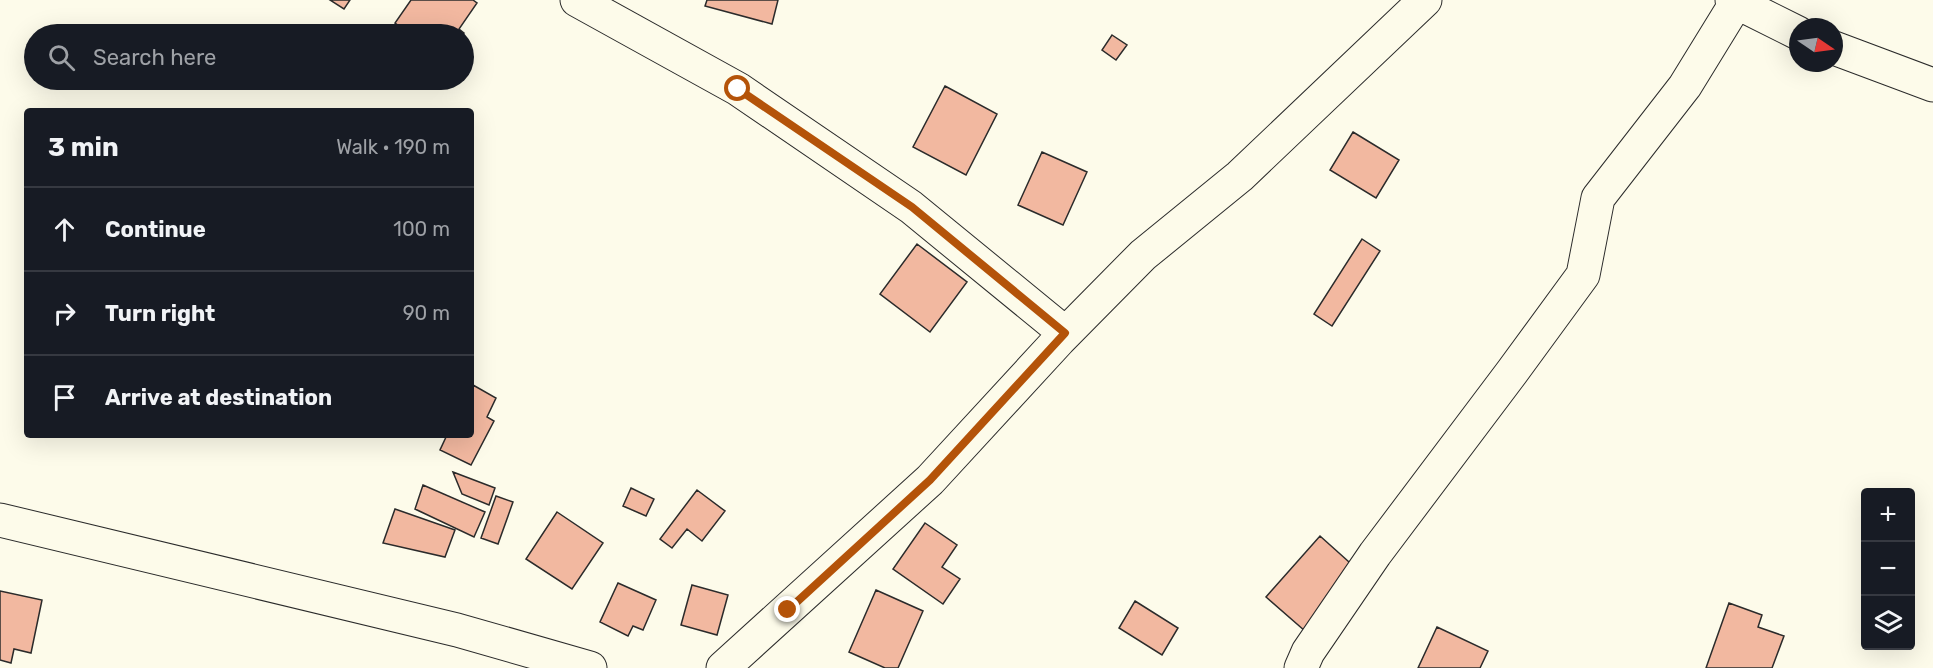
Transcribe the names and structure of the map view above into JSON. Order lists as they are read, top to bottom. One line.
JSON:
{"north":"right","page":{"search":"Search here","heading":["3 min","Walk · 190 m"],"list":[["Continue","100 m"],["Turn right","90 m"],"Arrive at destination"],"map_buttons":["+","−"]}}
